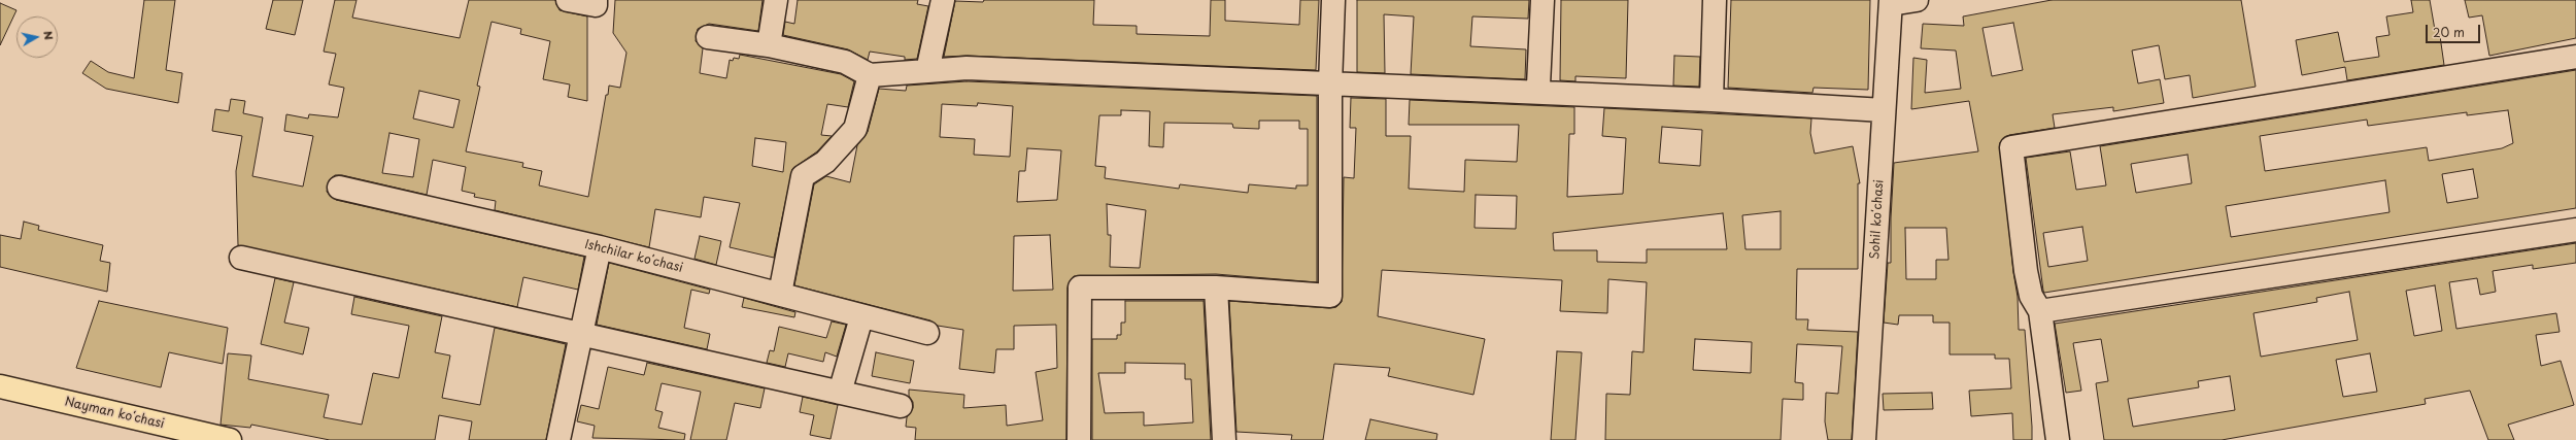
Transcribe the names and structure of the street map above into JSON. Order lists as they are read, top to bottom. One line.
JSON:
{"streets":{"main road":["Nayman koʻchasi"],"street":["Sohil koʻchasi","Ishchilar koʻchasi"]},"scale_bar":"20 m","north":"right"}
